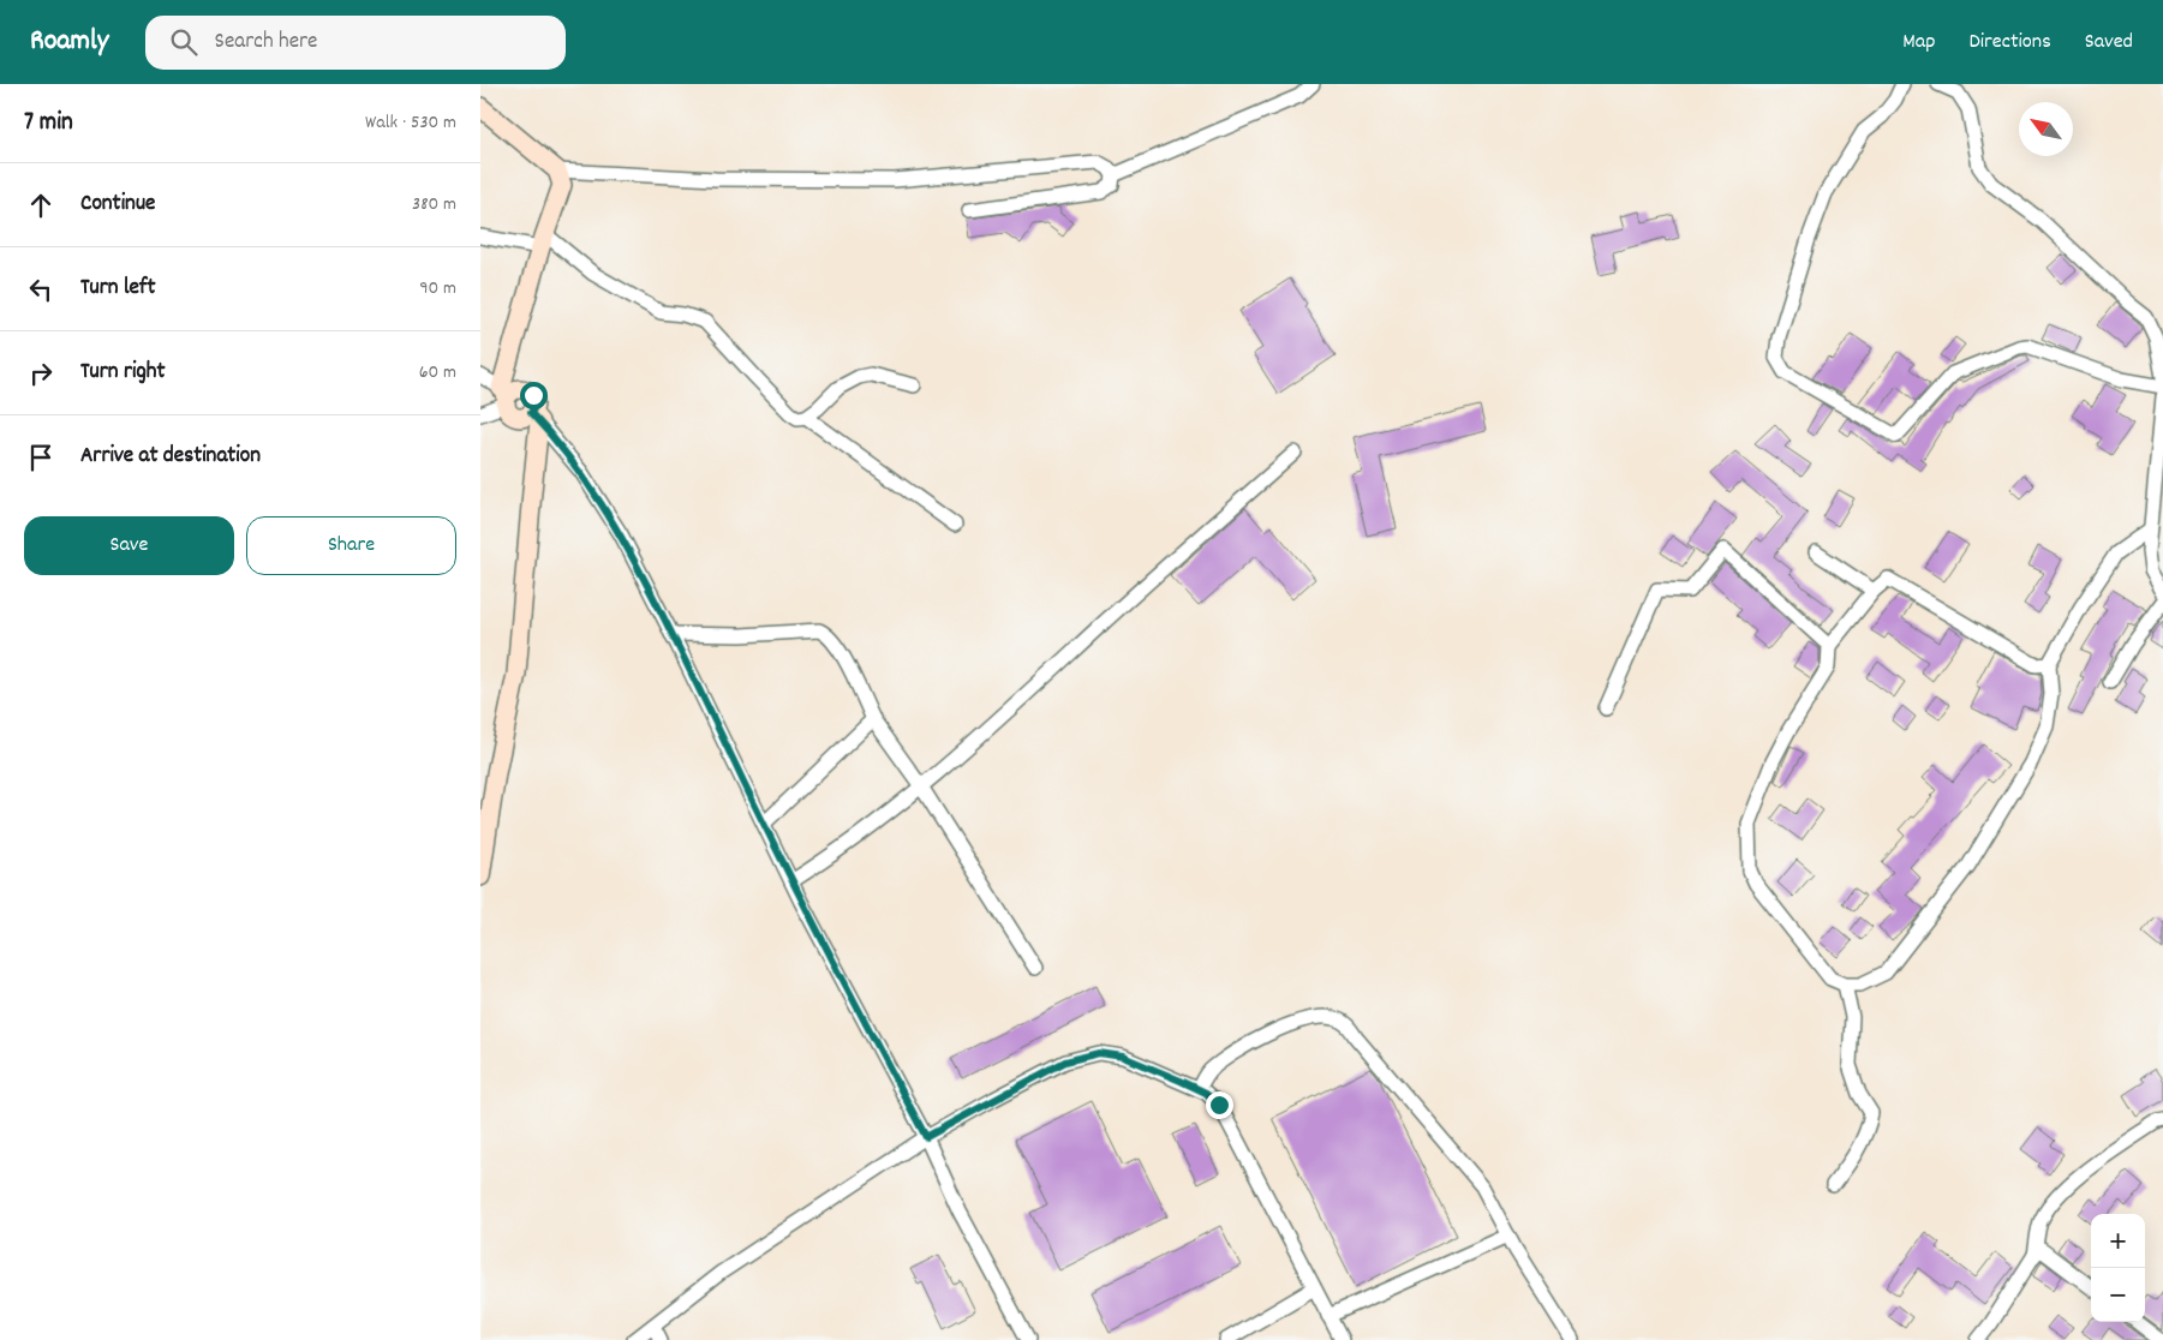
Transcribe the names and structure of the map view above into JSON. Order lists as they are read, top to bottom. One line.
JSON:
{"north":"top left","page":{"header":"Roamly","search":"Search here","nav":["Map","Directions","Saved"],"heading":["7 min","Walk · 530 m"],"list":[["Continue","380 m"],["Turn left","90 m"],["Turn right","60 m"],"Arrive at destination"],"buttons":["Save","Share"],"map_buttons":["+","−"]}}
